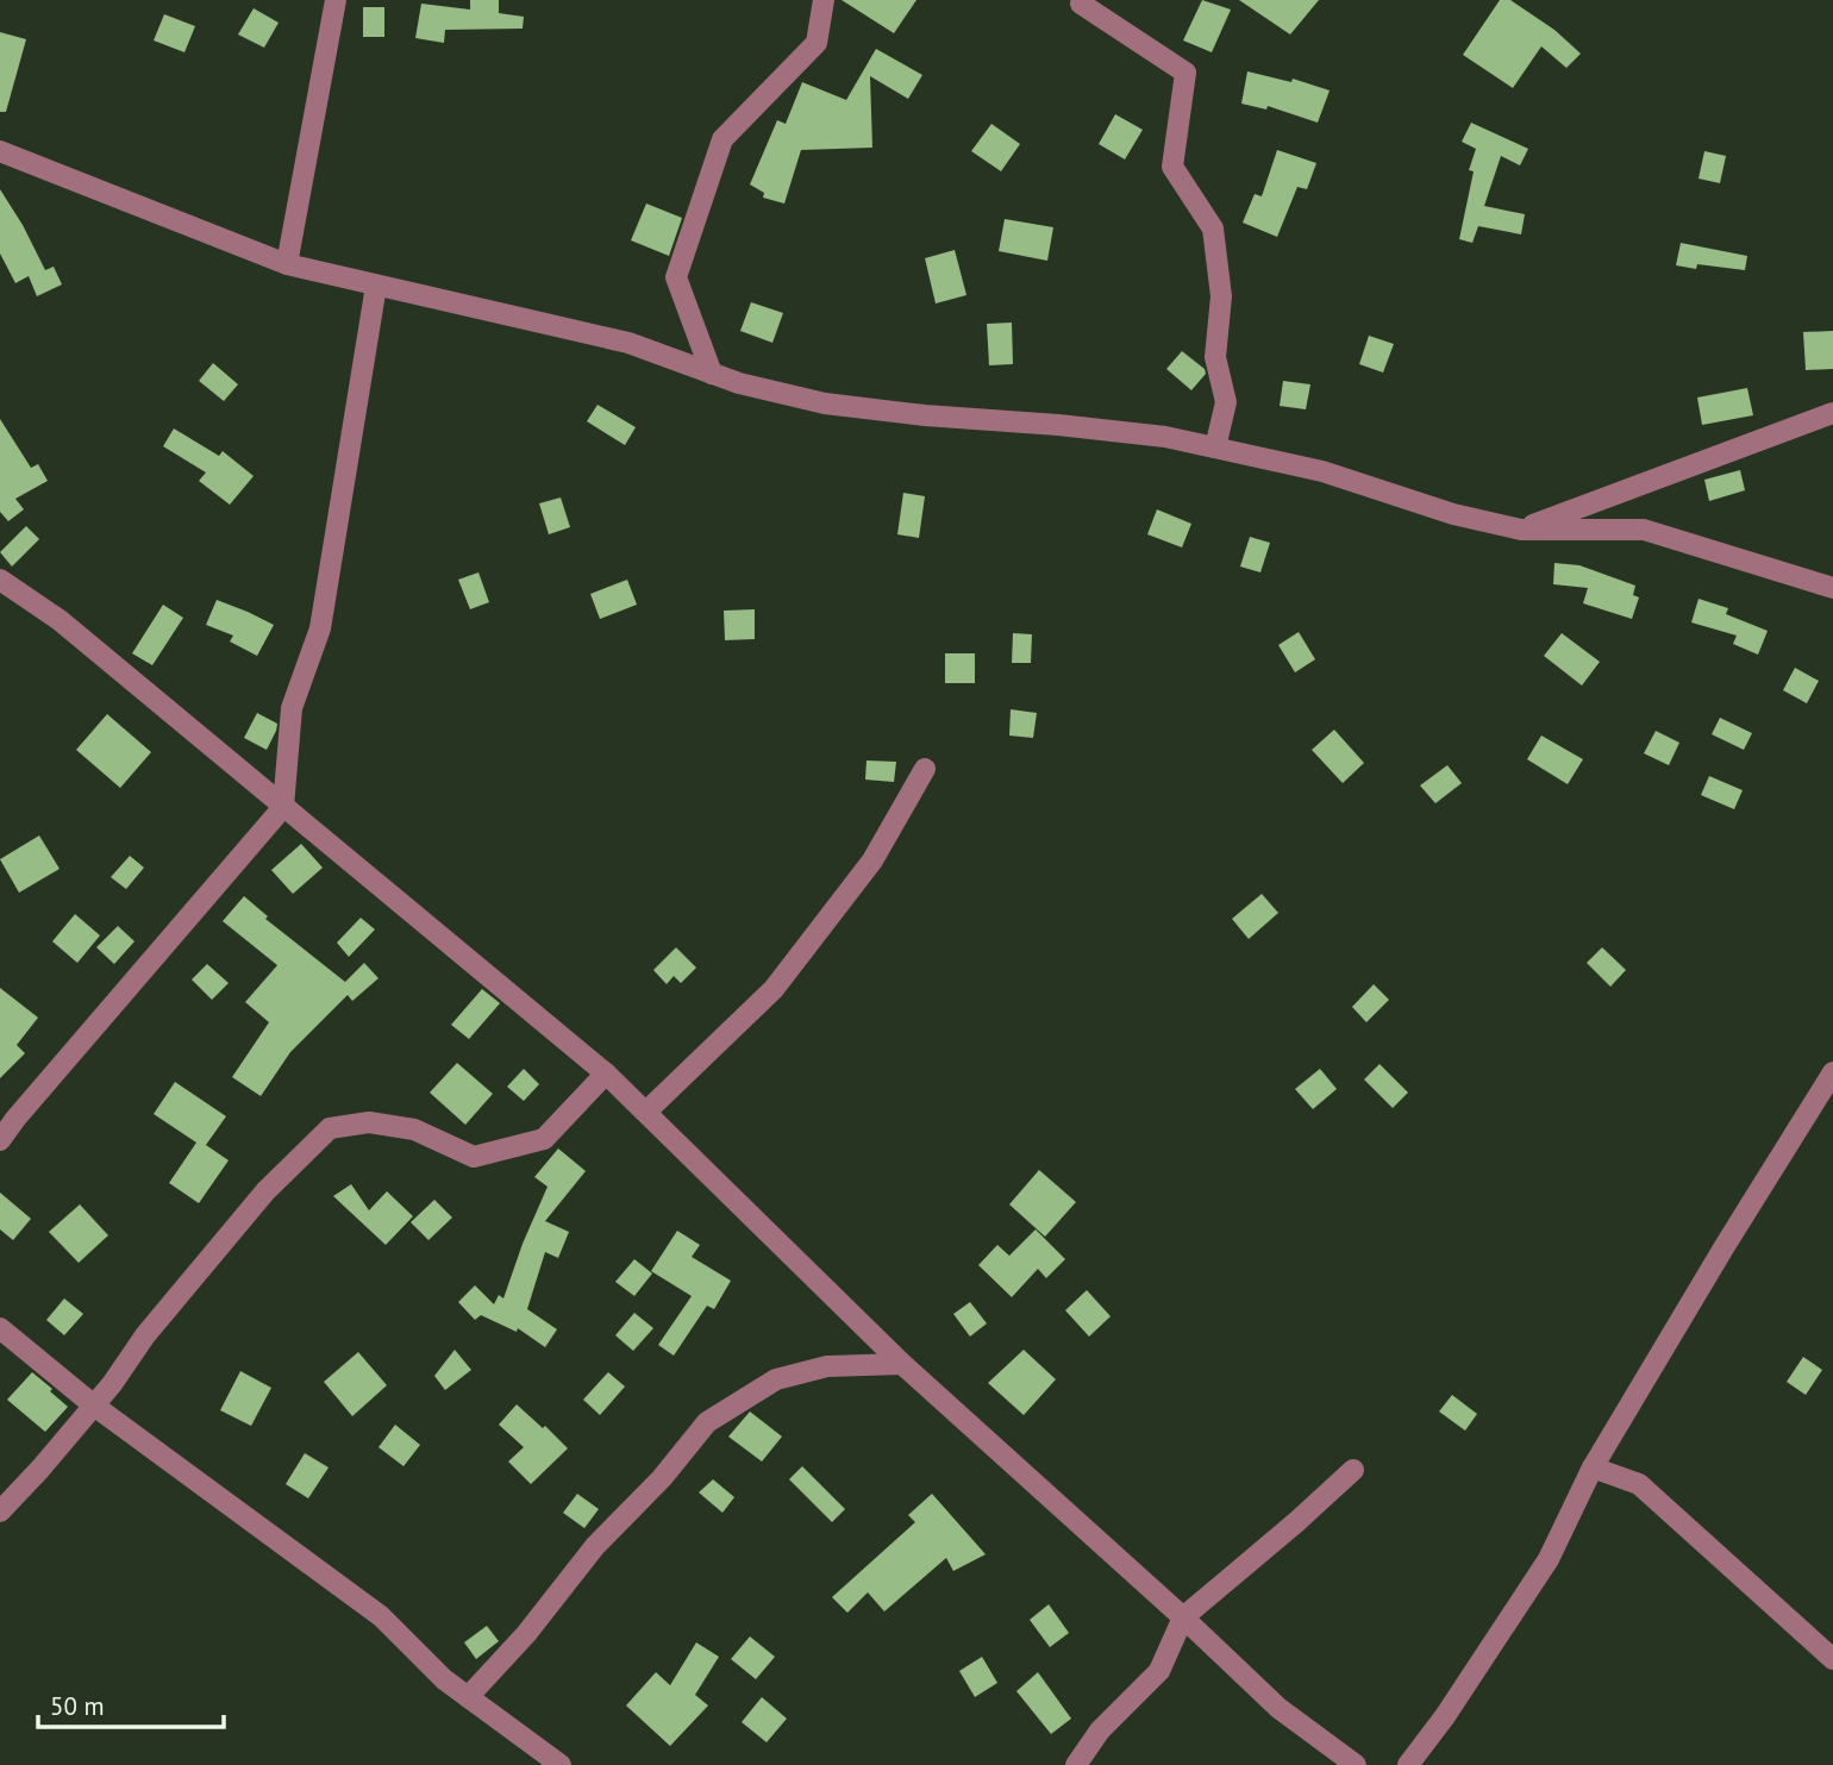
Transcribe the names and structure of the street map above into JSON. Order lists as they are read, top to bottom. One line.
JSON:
{"scale_bar":"50 m"}
